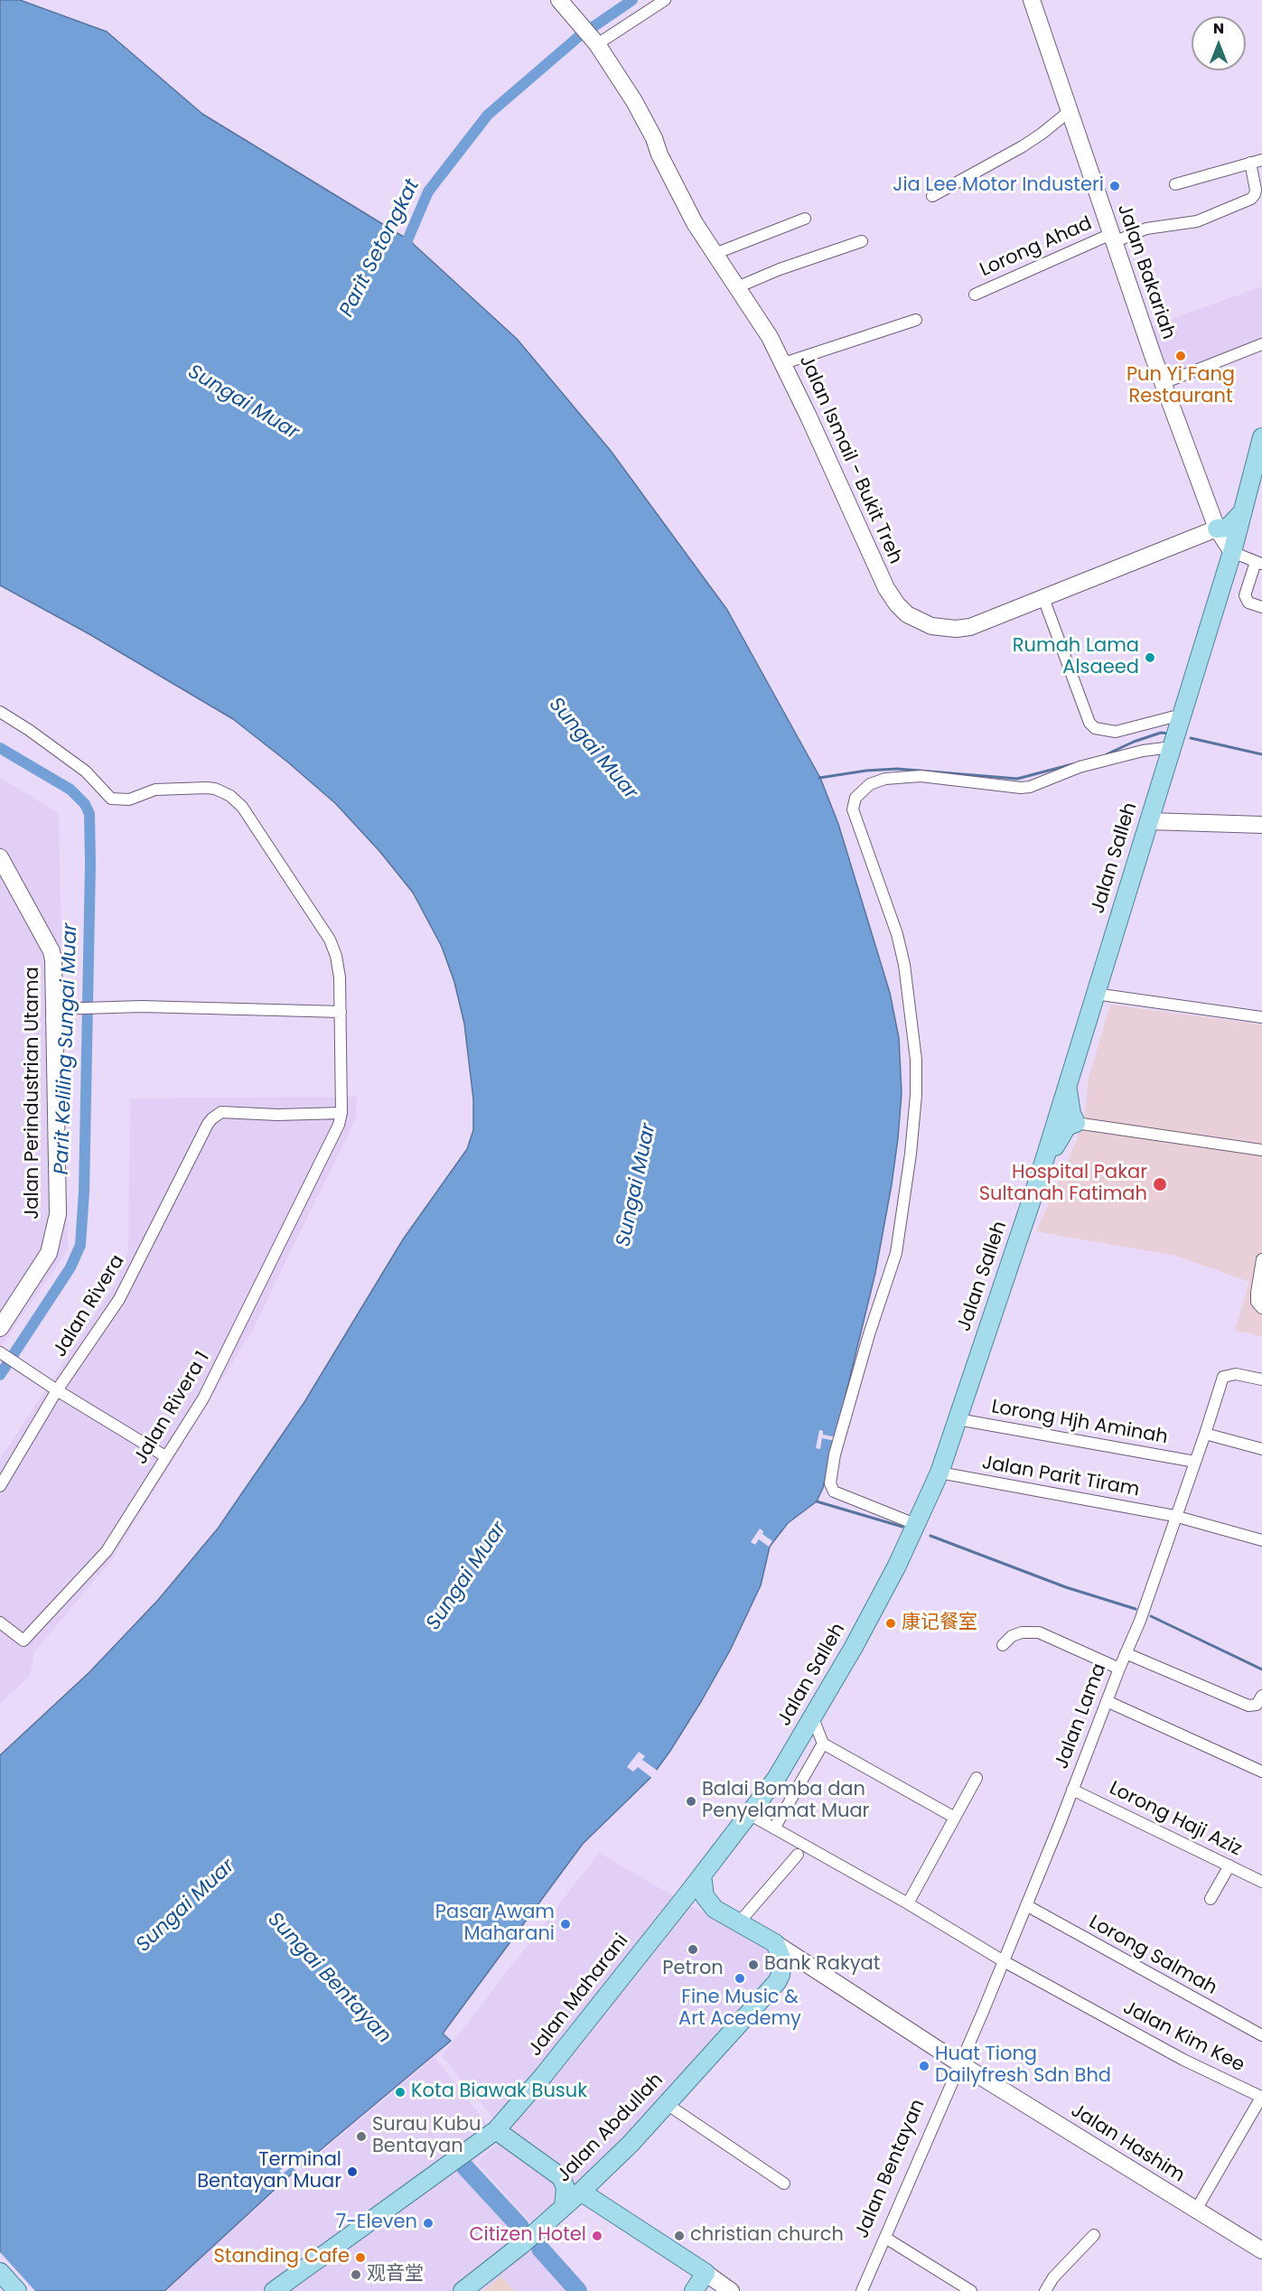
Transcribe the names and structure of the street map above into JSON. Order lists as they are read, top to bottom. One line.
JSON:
{"streets":{"main road":["Jalan Salleh","Jalan Maharani","Jalan Abdullah"],"street":["Lorong Ahad","Jalan Bakariah","Jalan Ismail - Bukit Treh","Jalan Perindustrian Utama","Jalan Rivera","Jalan Rivera 1","Lorong Hjh Aminah","Jalan Parit Tiram","Jalan Lama","Lorong Haji Aziz","Lorong Salmah","Jalan Kim Kee","Jalan Hashim","Jalan Bentayan"]},"crossings":[["Lorong Ahad","Jalan Bakariah"],["Jalan Bakariah","Jalan Ismail - Bukit Treh"],["Jalan Bakariah","Jalan Salleh"],["Jalan Salleh","Lorong Hjh Aminah"],["Jalan Salleh","Jalan Parit Tiram"],["Jalan Salleh","Jalan Maharani"],["Jalan Salleh","Jalan Kim Kee"],["Jalan Rivera","Jalan Rivera 1"],["Lorong Hjh Aminah","Jalan Lama"],["Jalan Parit Tiram","Jalan Lama"],["Jalan Lama","Lorong Haji Aziz"],["Jalan Lama","Lorong Salmah"],["Jalan Lama","Jalan Kim Kee"],["Jalan Lama","Jalan Hashim"],["Jalan Lama","Jalan Bentayan"],["Jalan Kim Kee","Jalan Hashim"],["Jalan Hashim","Jalan Bentayan"]],"water":["Parit Setongkat","Sungai Muar","Parit Keliling Sungai Muar","Sungai Bentayan"],"places":["Jia Lee Motor Industeri","Pun Yi Fang Restaurant","Rumah Lama Alsaeed","Hospital Pakar Sultanah Fatimah","康记餐室","Balai Bomba dan Penyelamat Muar","Pasar Awam Maharani","Petron","Bank Rakyat","Fine Music & Art Acedemy","Huat Tiong Dailyfresh Sdn Bhd","Kota Biawak Busuk","Surau Kubu Bentayan","Terminal Bentayan Muar","7-Eleven","Citizen Hotel","christian church","Standing Cafe","观音堂"],"north":"top"}
